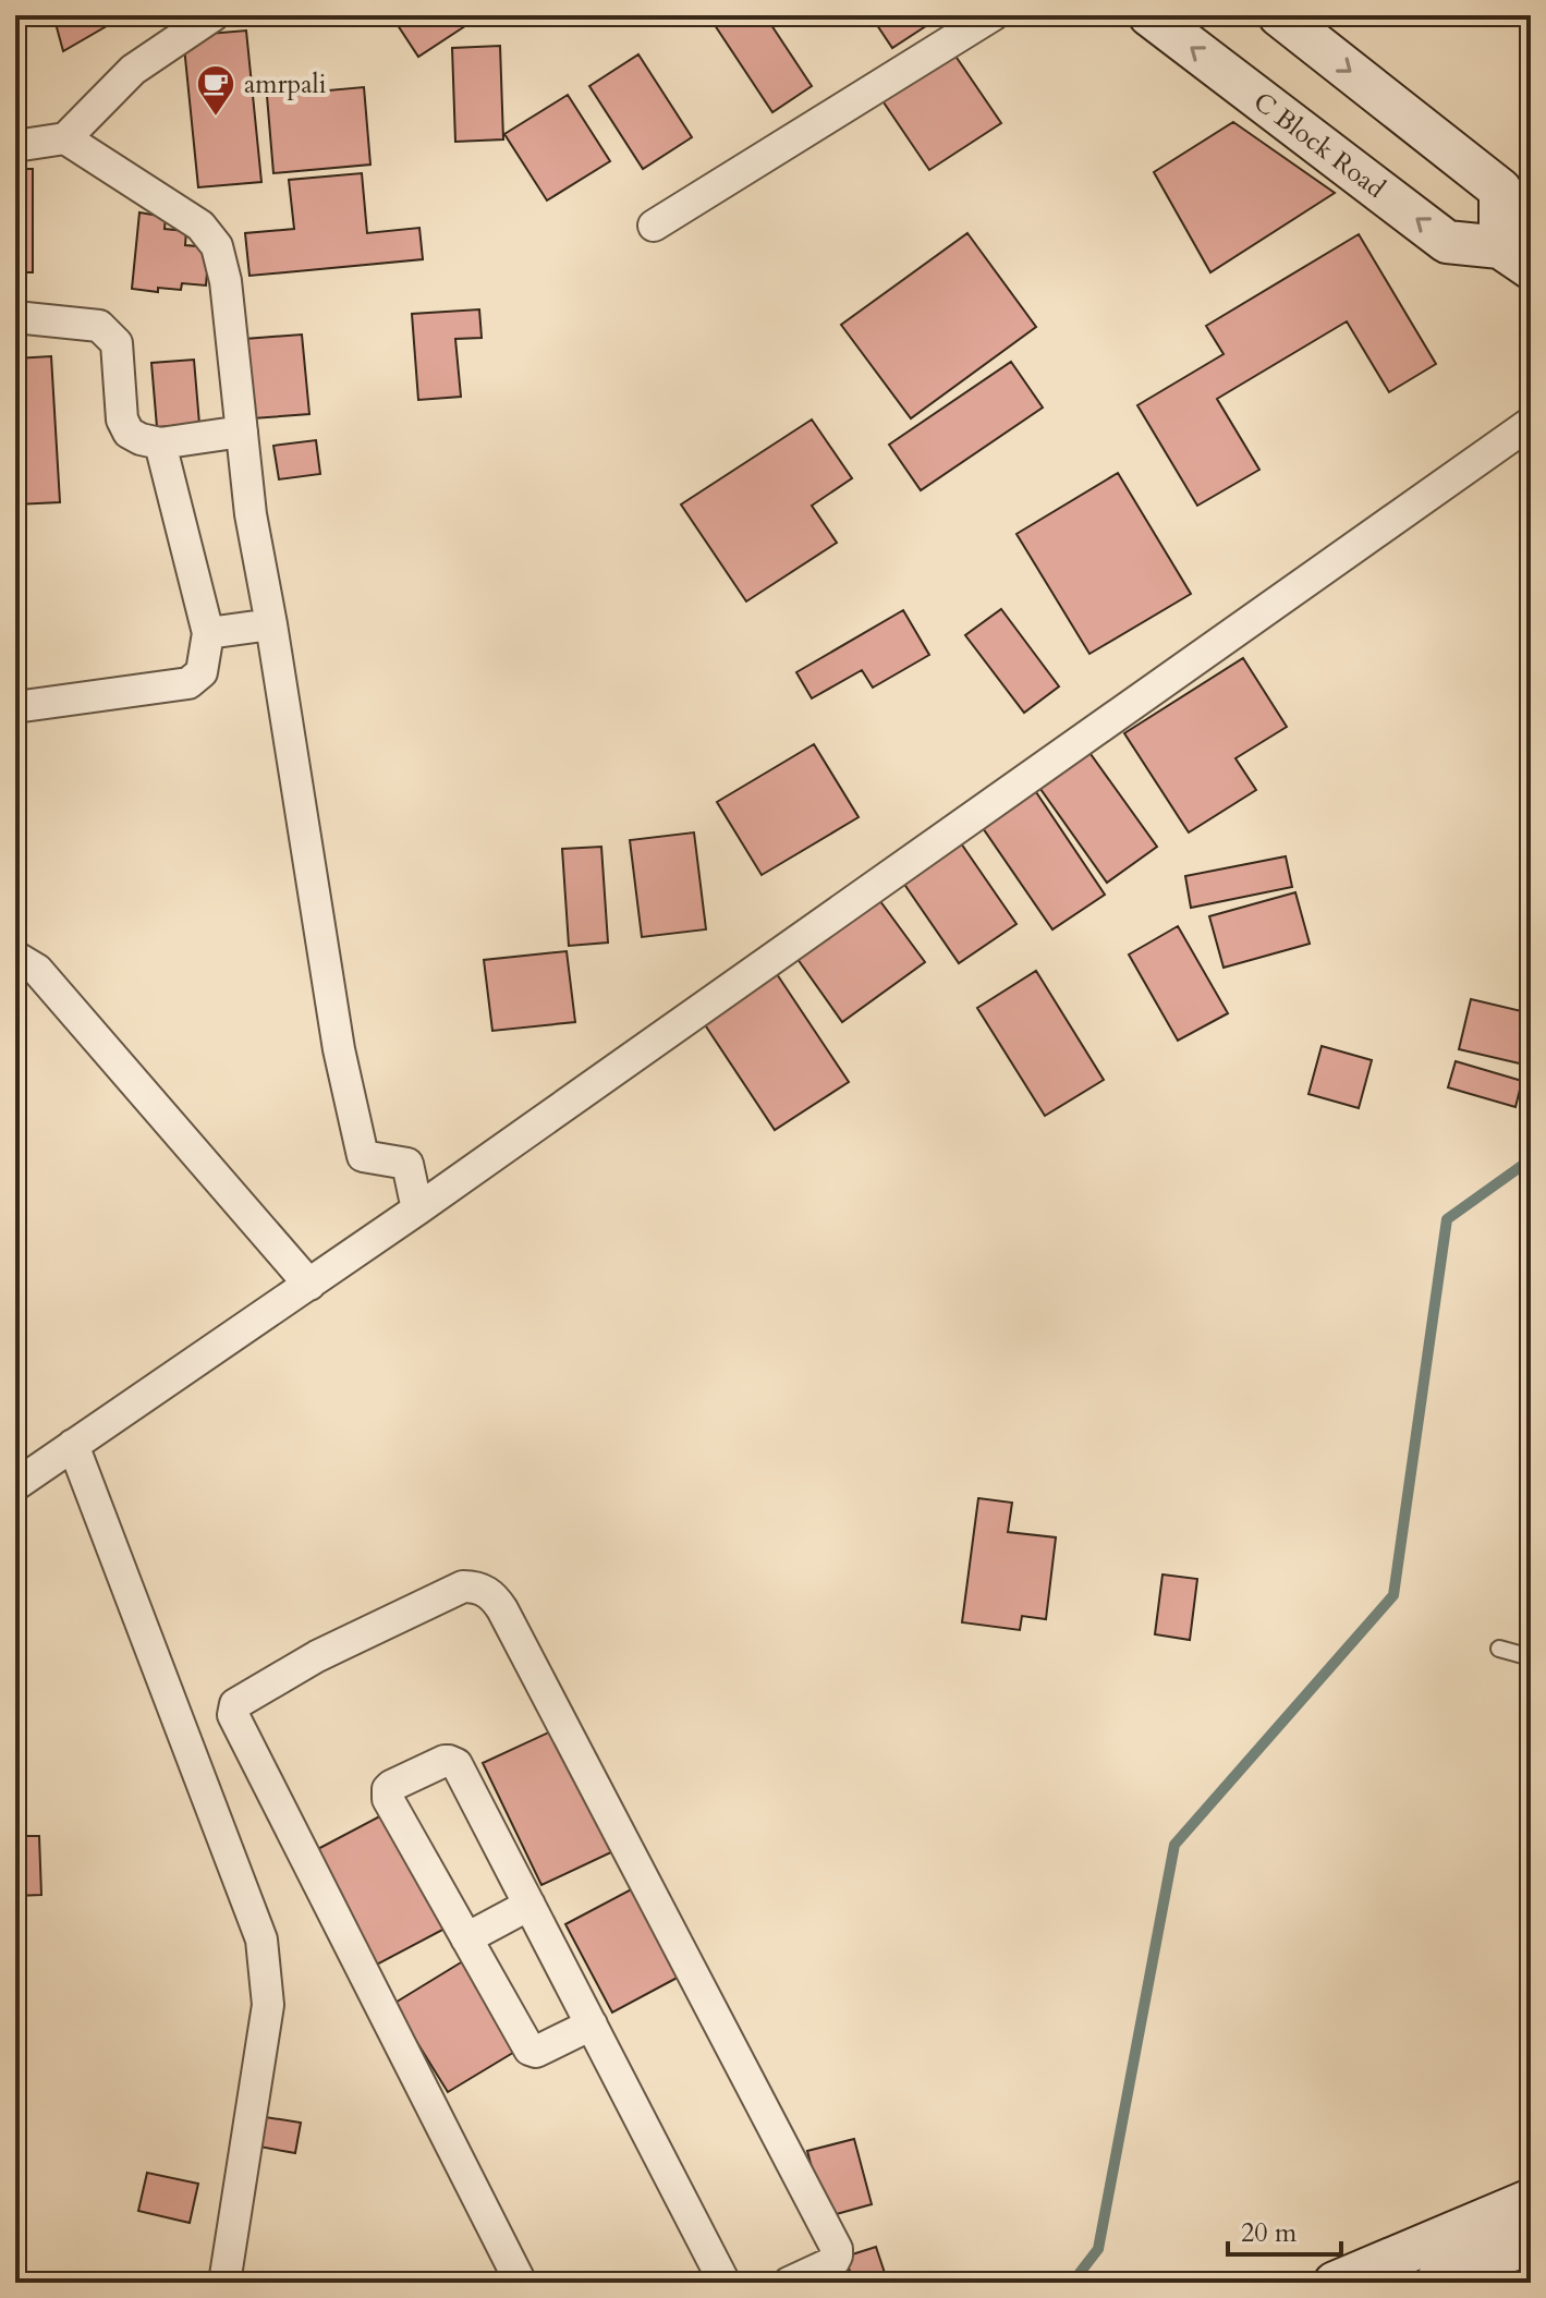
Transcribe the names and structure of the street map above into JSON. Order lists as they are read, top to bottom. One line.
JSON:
{"streets":{"street":["C Block Road"]},"places":{"cafe":["amrpali"]},"scale_bar":"20 m"}
